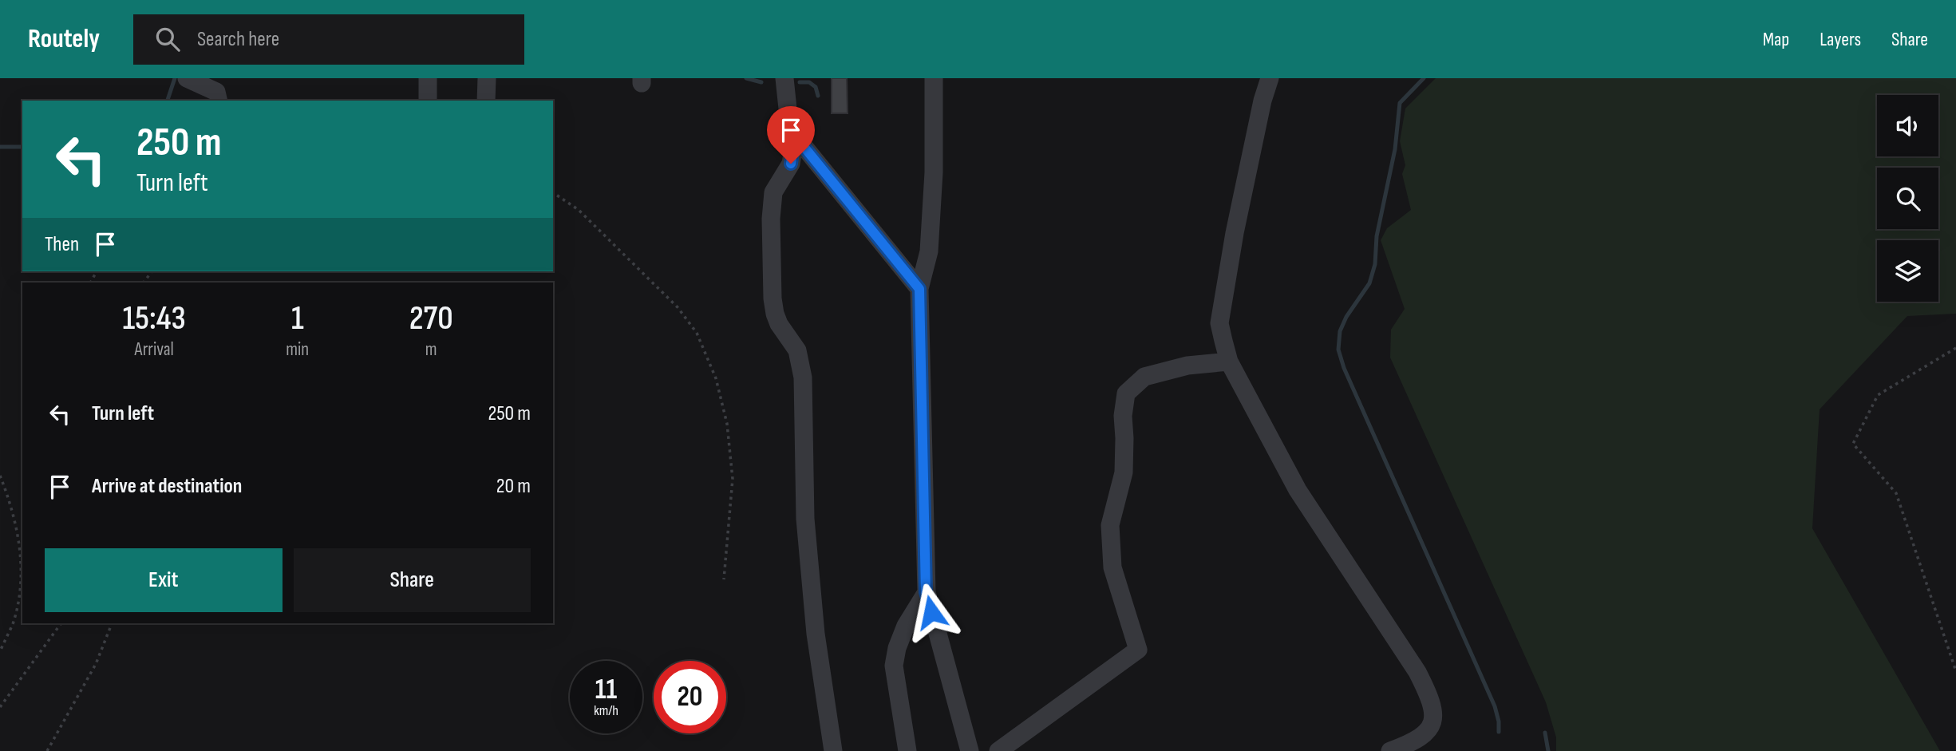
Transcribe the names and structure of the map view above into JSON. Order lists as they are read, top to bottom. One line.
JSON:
{"page":{"header":"Routely","search":"Search here","nav":["Map","Layers","Share"],"turn":["250 m","Turn left"],"then":"Then","eta":["15:43","Arrival","1","min","270","m"],"list":[{"name":"Turn left","value":"250 m"},{"name":"Arrive at destination","value":"20 m"}],"buttons":["Exit","Share"],"speed":"11 km/h","limit":"20"}}
